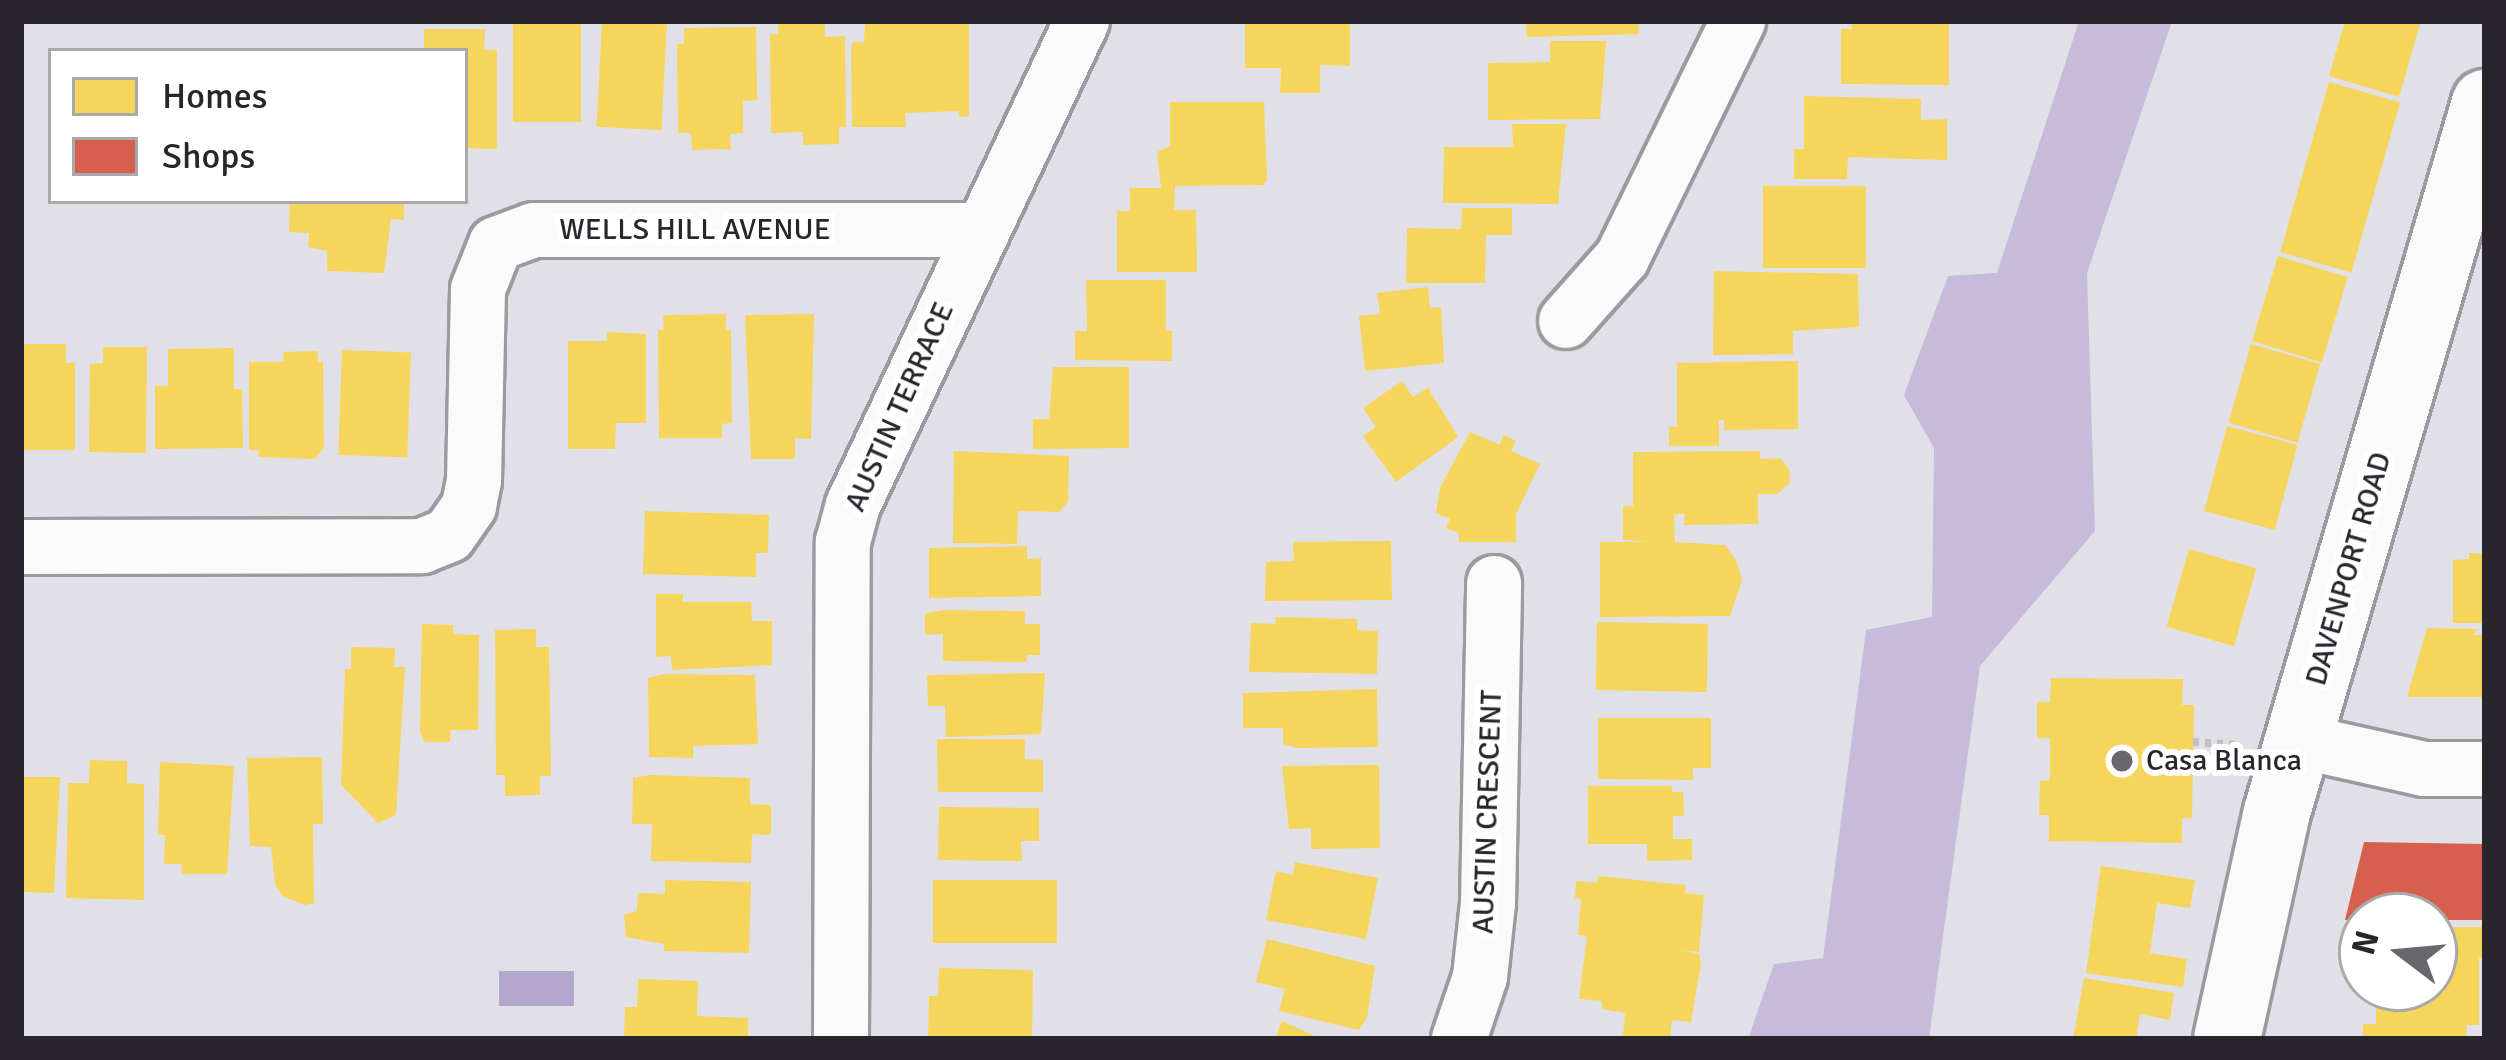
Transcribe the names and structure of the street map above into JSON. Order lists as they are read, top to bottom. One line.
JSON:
{"streets":{"street":["WELLS HILL AVENUE","AUSTIN TERRACE","DAVENPORT ROAD","AUSTIN CRESCENT"]},"crossings":[["WELLS HILL AVENUE","AUSTIN TERRACE"]],"places":["Casa Blanca"],"legend":["Homes","Shops"],"north":"left"}
